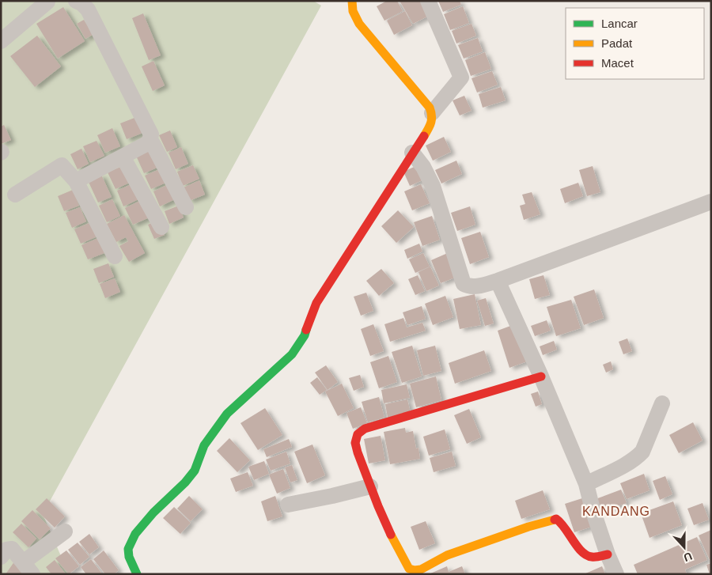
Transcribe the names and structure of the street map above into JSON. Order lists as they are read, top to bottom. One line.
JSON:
{"districts":["KANDANG"],"legend":["Lancar","Padat","Macet"],"north":"bottom"}
